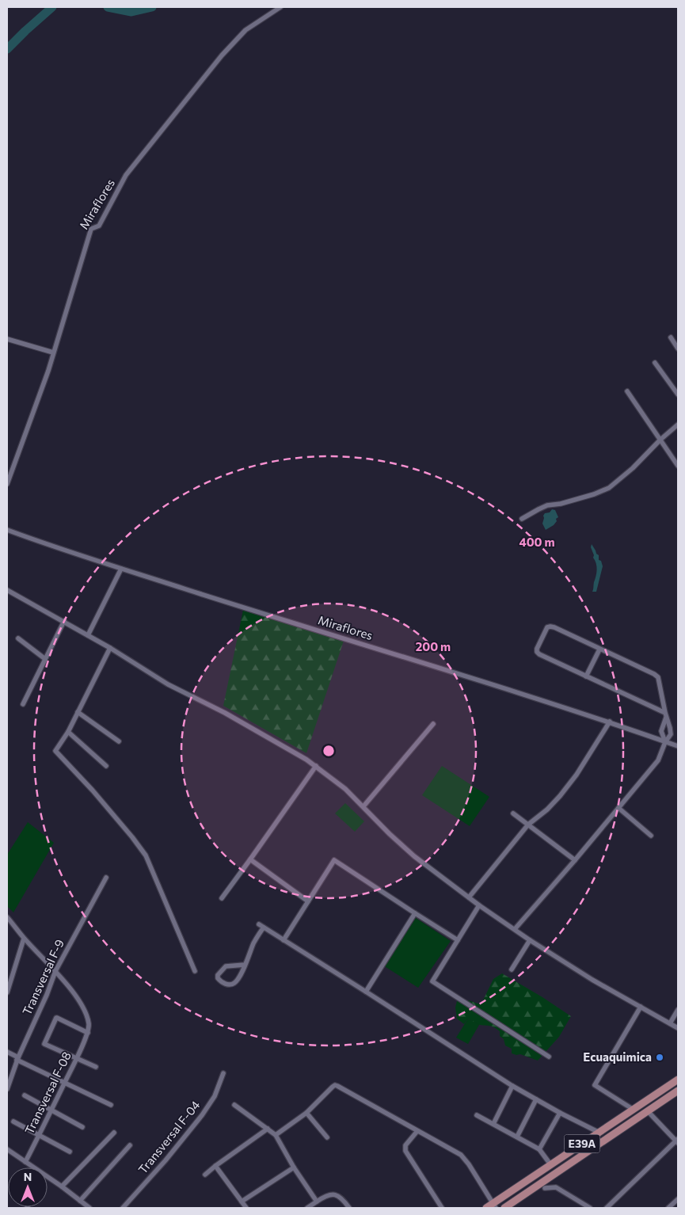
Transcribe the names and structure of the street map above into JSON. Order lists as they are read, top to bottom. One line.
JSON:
{"streets":{"main road":["E39A"],"street":["Miraflores","Transversal F-9","Transversal F-08","Transversal F-04"]},"places":["Ecuaquimica"],"north":"top","rings":["400 m","200 m"]}
